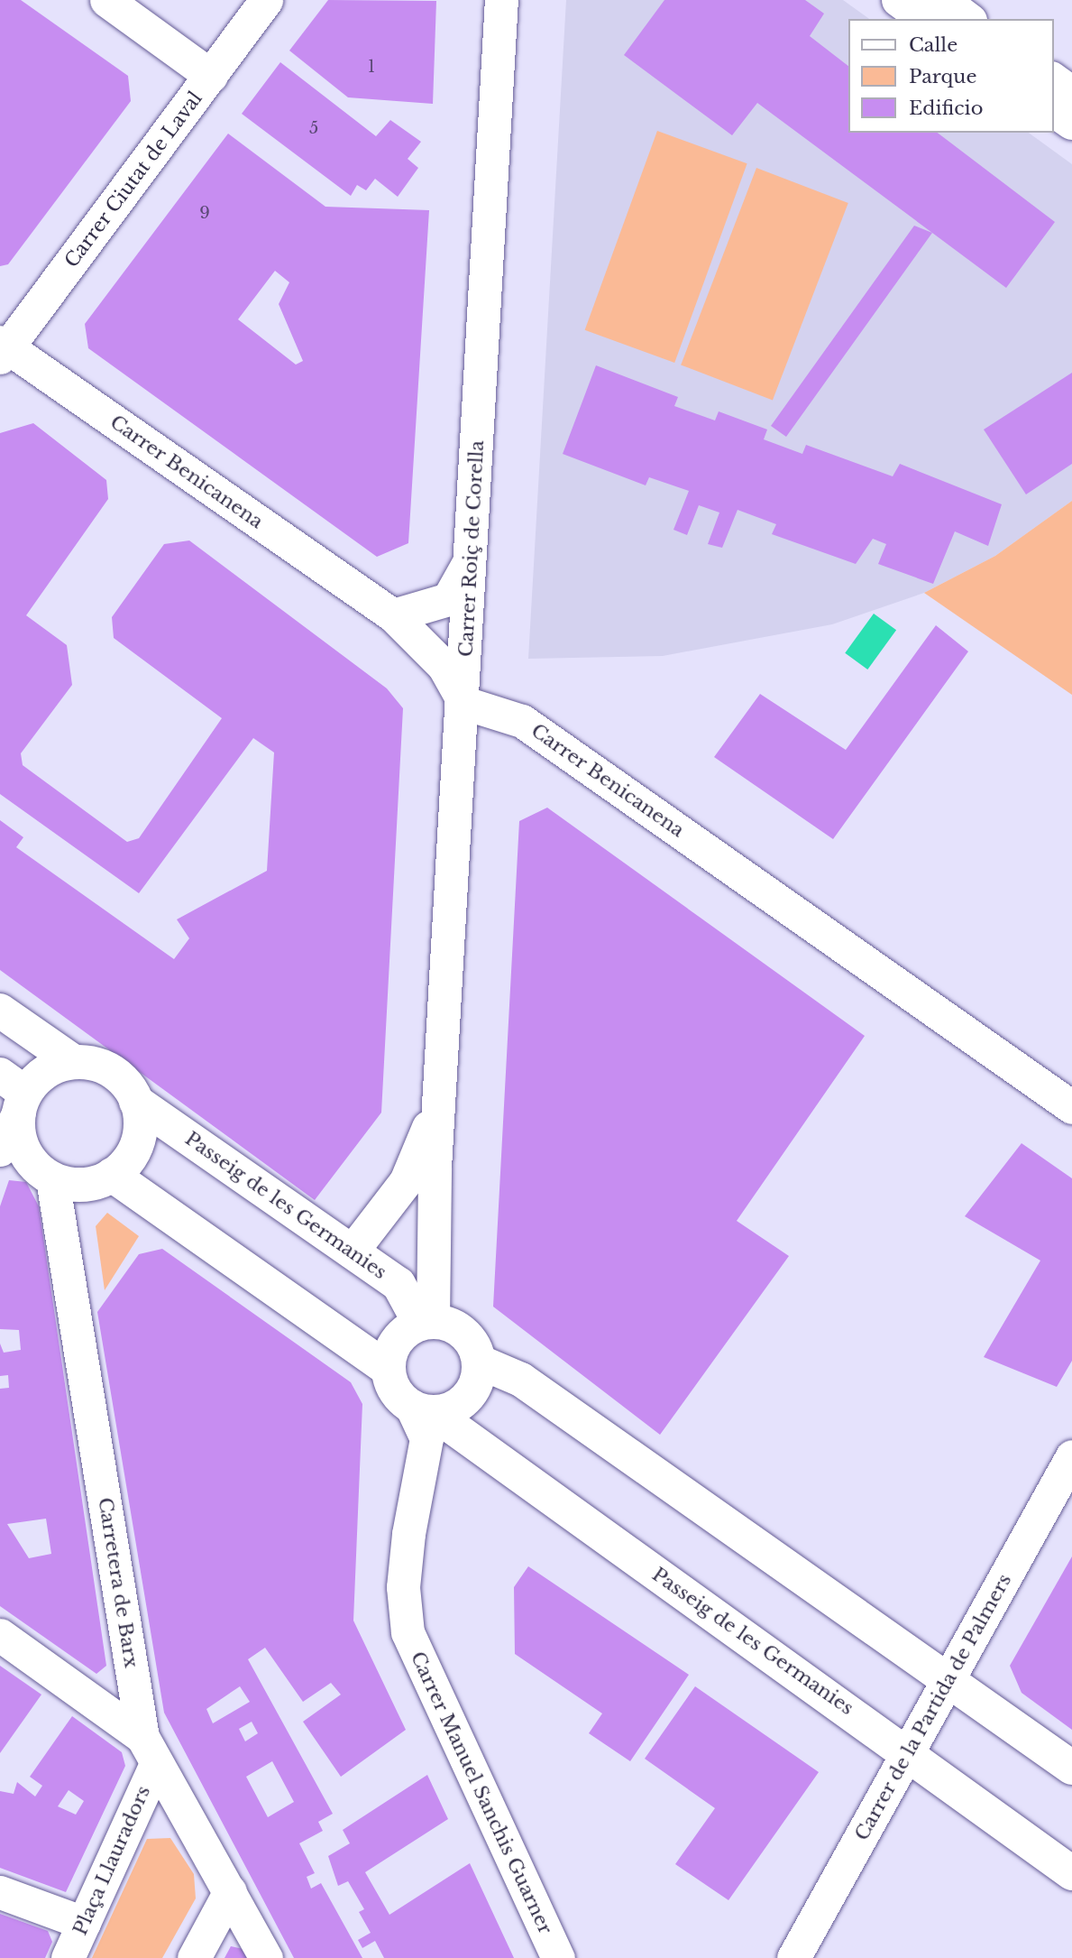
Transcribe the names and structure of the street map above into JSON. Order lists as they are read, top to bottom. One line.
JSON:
{"streets":{"street":["Carrer Ciutat de Laval","Carrer Benicanena","Carrer Roiç de Corella","Passeig de les Germanies","Carretera de Barx","Carrer de la Partida de Palmers","Carrer Manuel Sanchis Guarner","Plaça Llauradors"]},"crossings":[["Carrer Ciutat de Laval","Carrer Benicanena"],["Carrer Benicanena","Carrer Roiç de Corella"],["Carrer Roiç de Corella","Passeig de les Germanies"],["Carrer Roiç de Corella","Carrer Manuel Sanchis Guarner"],["Passeig de les Germanies","Carretera de Barx"],["Passeig de les Germanies","Carrer de la Partida de Palmers"],["Passeig de les Germanies","Carrer Manuel Sanchis Guarner"],["Carretera de Barx","Plaça Llauradors"]],"house_numbers":["1","5","9"],"legend":["Calle","Parque","Edificio"]}
